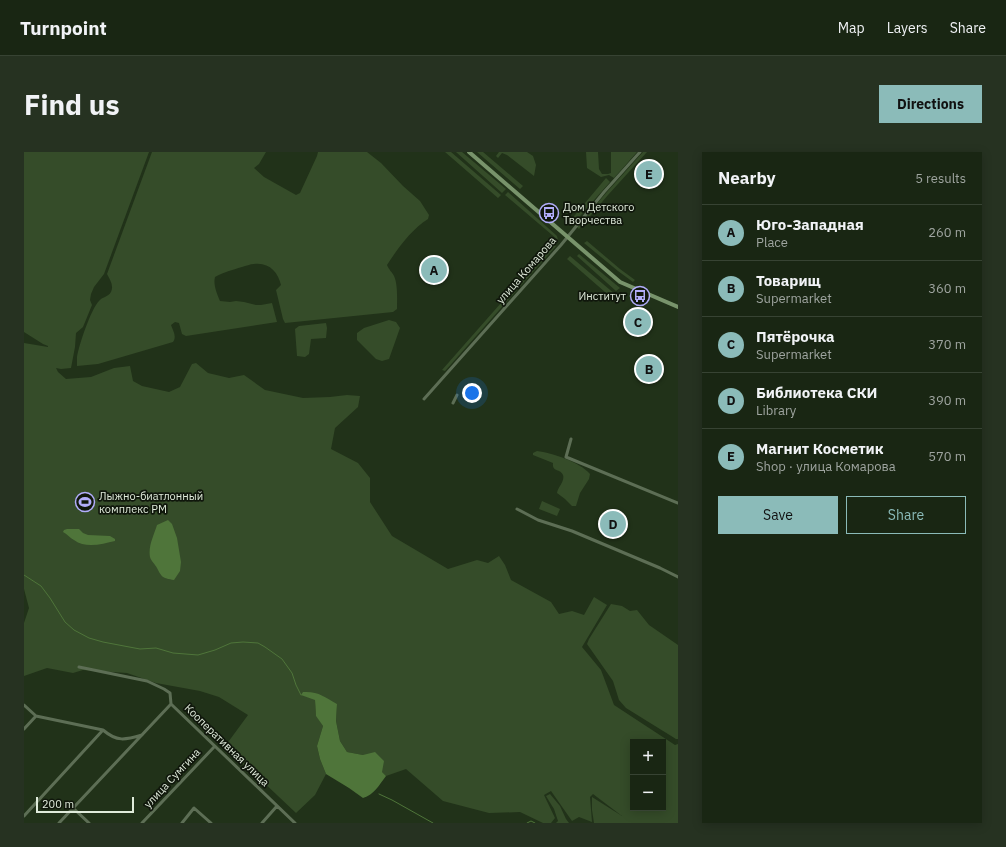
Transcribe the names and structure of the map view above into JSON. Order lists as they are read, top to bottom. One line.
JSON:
{"streets":{"street":["улица Комарова","Кооперативная улица","улица Сумгина"]},"crossings":[["Кооперативная улица","улица Сумгина"]],"places":{"bus stop":["Дом Детского Творчества","Институт"],"sports":["Лыжно-биатлонный комплекс РМ"]},"scale_bar":"200 m","page":{"header":"Turnpoint","nav":["Map","Layers","Share"],"buttons":["Directions",["Save","Share"]],"title":"Find us","heading":["Nearby","5 results"],"pins":["E","A","C","B","D"],"list":[{"mark":"A","name":"Юго-Западная","note":"Place","value":"260 m"},{"mark":"B","name":"Товарищ","note":"Supermarket","value":"360 m"},{"mark":"C","name":"Пятёрочка","note":"Supermarket","value":"370 m"},{"mark":"D","name":"Библиотека СКИ","note":"Library","value":"390 m"},{"mark":"E","name":"Магнит Косметик","note":"Shop · улица Комарова","value":"570 m"}],"map_buttons":["+","−"],"scale":"200 m"}}
